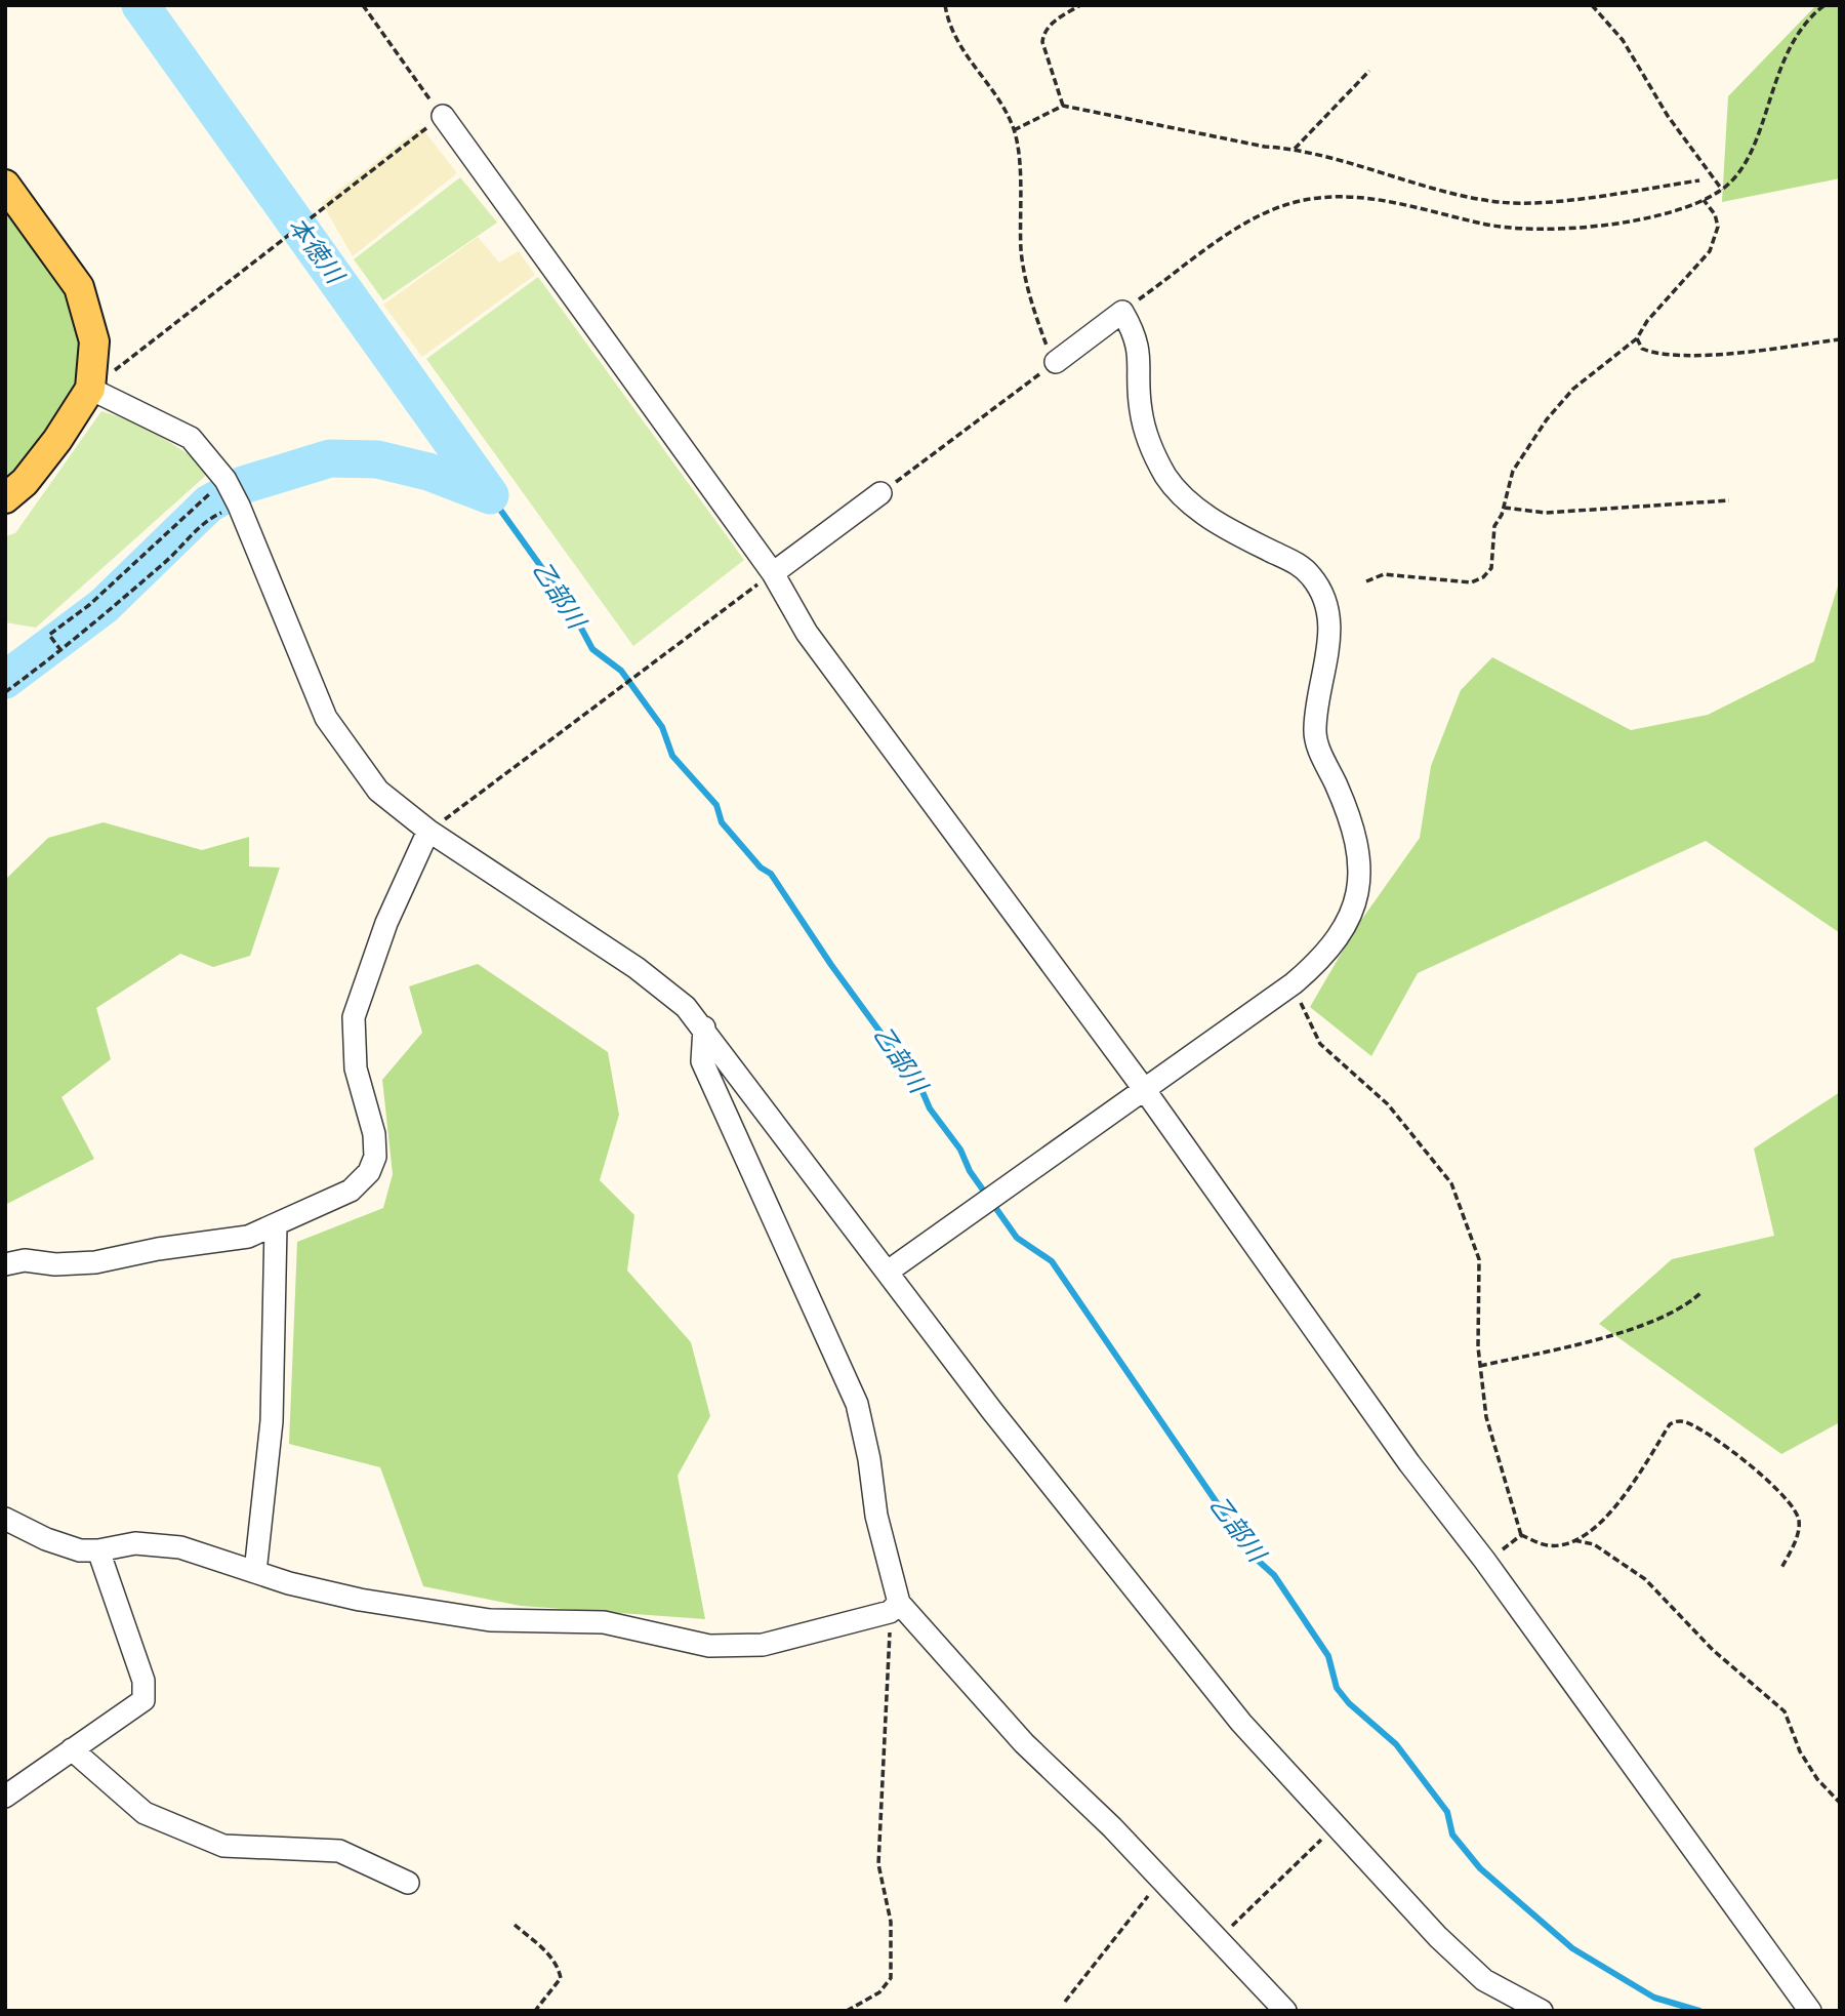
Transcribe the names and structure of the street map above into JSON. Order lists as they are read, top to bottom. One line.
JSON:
{"water":["本徳川","乙部川"]}
